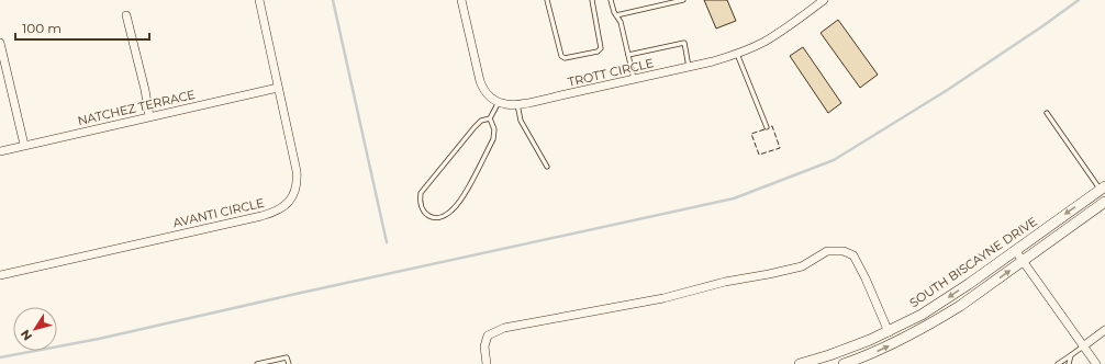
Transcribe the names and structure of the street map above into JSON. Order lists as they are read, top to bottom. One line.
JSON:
{"streets":{"street":["TROTT CIRCLE","NATCHEZ TERRACE","AVANTI CIRCLE","SOUTH BISCAYNE DRIVE"]},"crossings":[["NATCHEZ TERRACE","AVANTI CIRCLE"]],"scale_bar":"100 m","north":"bottom left"}
